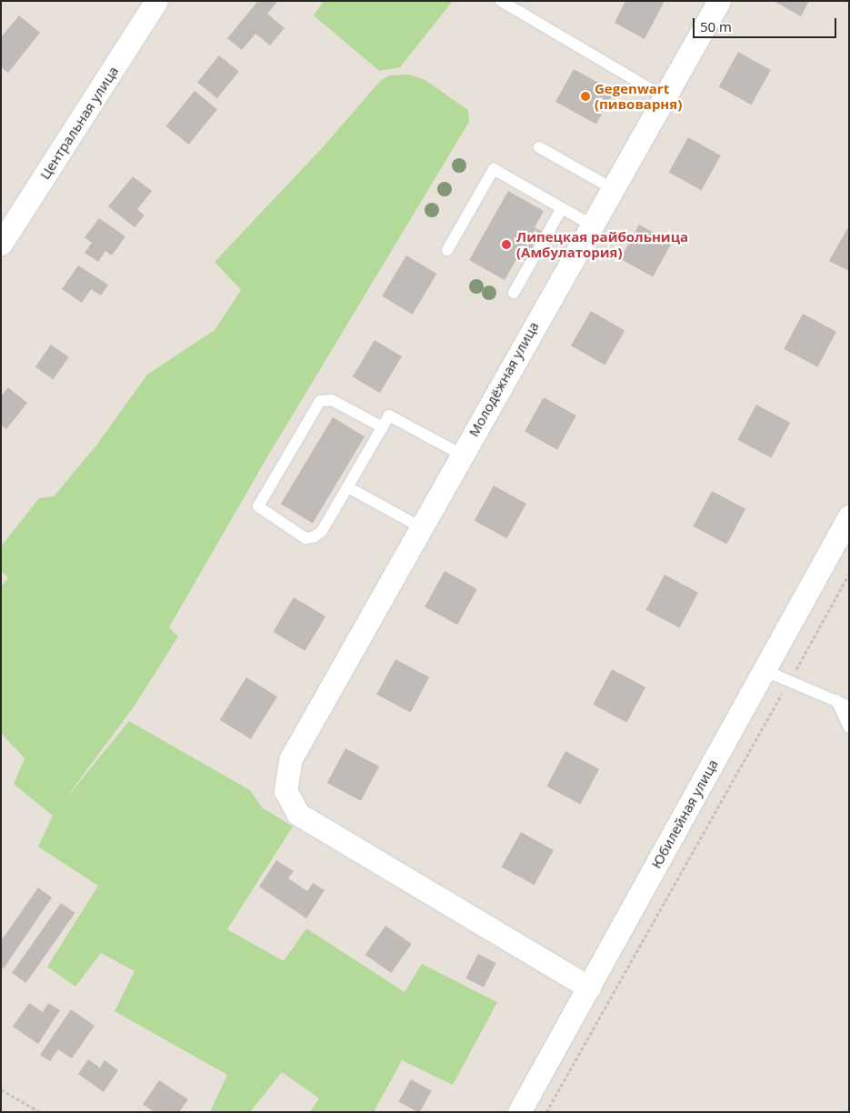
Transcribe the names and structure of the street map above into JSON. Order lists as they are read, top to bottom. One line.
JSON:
{"streets":{"street":["Центральная улица","Молодёжная улица","Юбилейная улица"]},"crossings":[["Молодёжная улица","Юбилейная улица"]],"places":["Gegenwart (пивоварня)","Липецкая райбольница (Амбулатория)"],"scale_bar":"50 m"}
